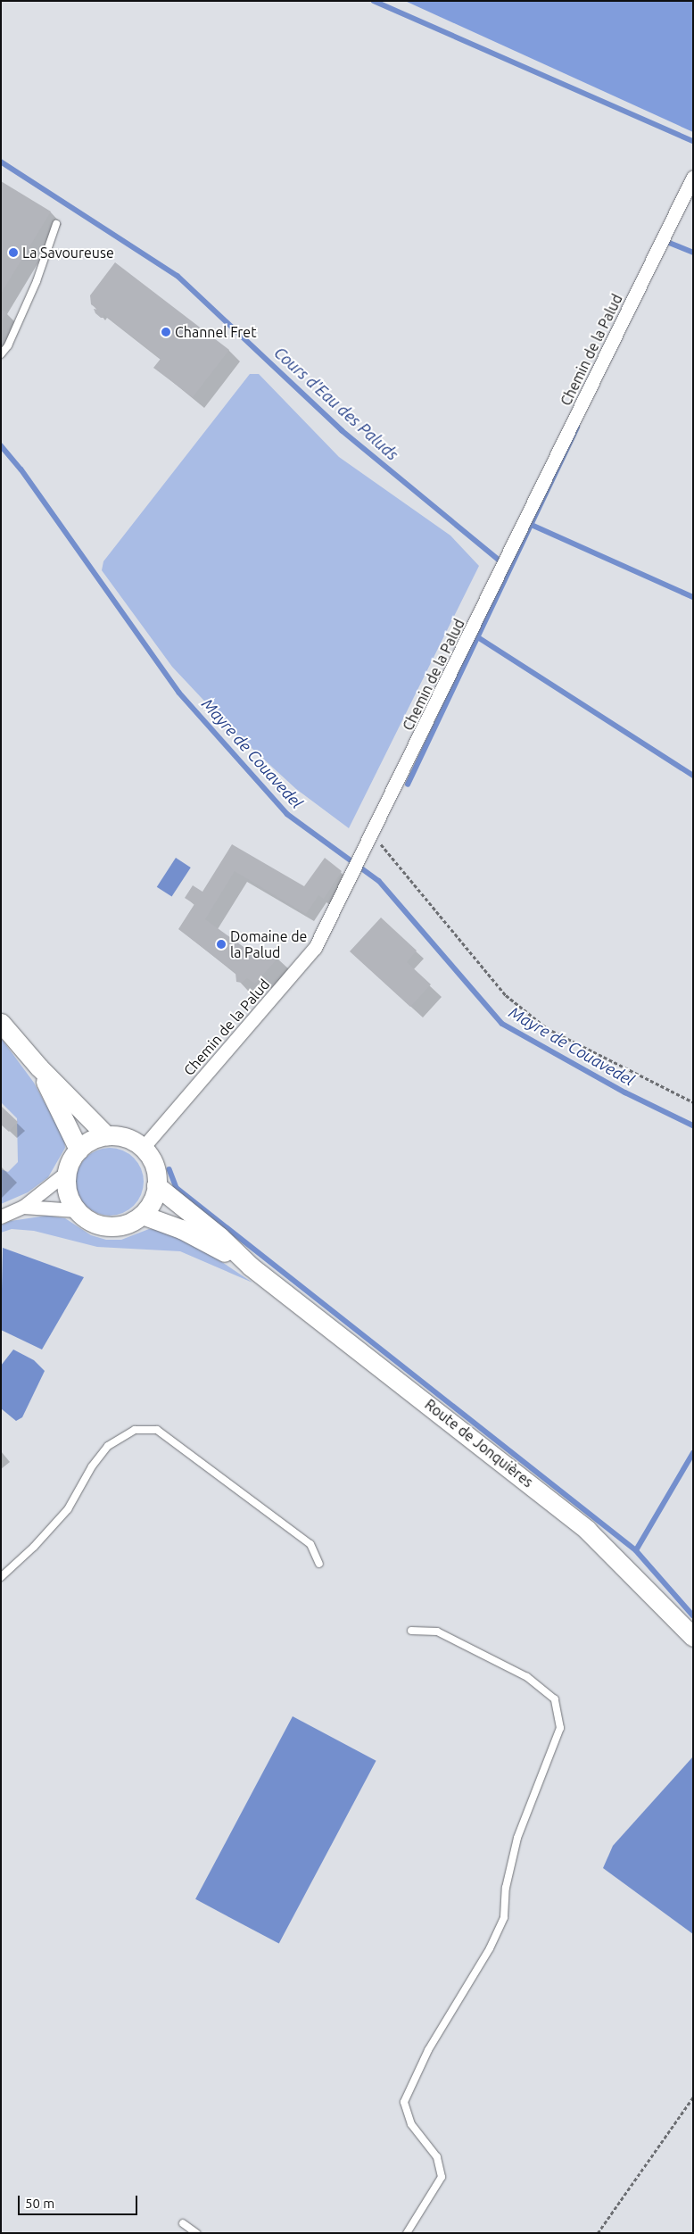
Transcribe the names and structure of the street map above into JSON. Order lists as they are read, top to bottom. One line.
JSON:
{"streets":{"main road":["Route de Jonquières"],"street":["Chemin de la Palud"]},"crossings":[["Chemin de la Palud","Route de Jonquières"]],"water":["Cours d'Eau des Paluds","Mayre de Couavedel"],"places":["La Savoureuse","Channel Fret","Domaine de la Palud"],"scale_bar":"50 m"}
